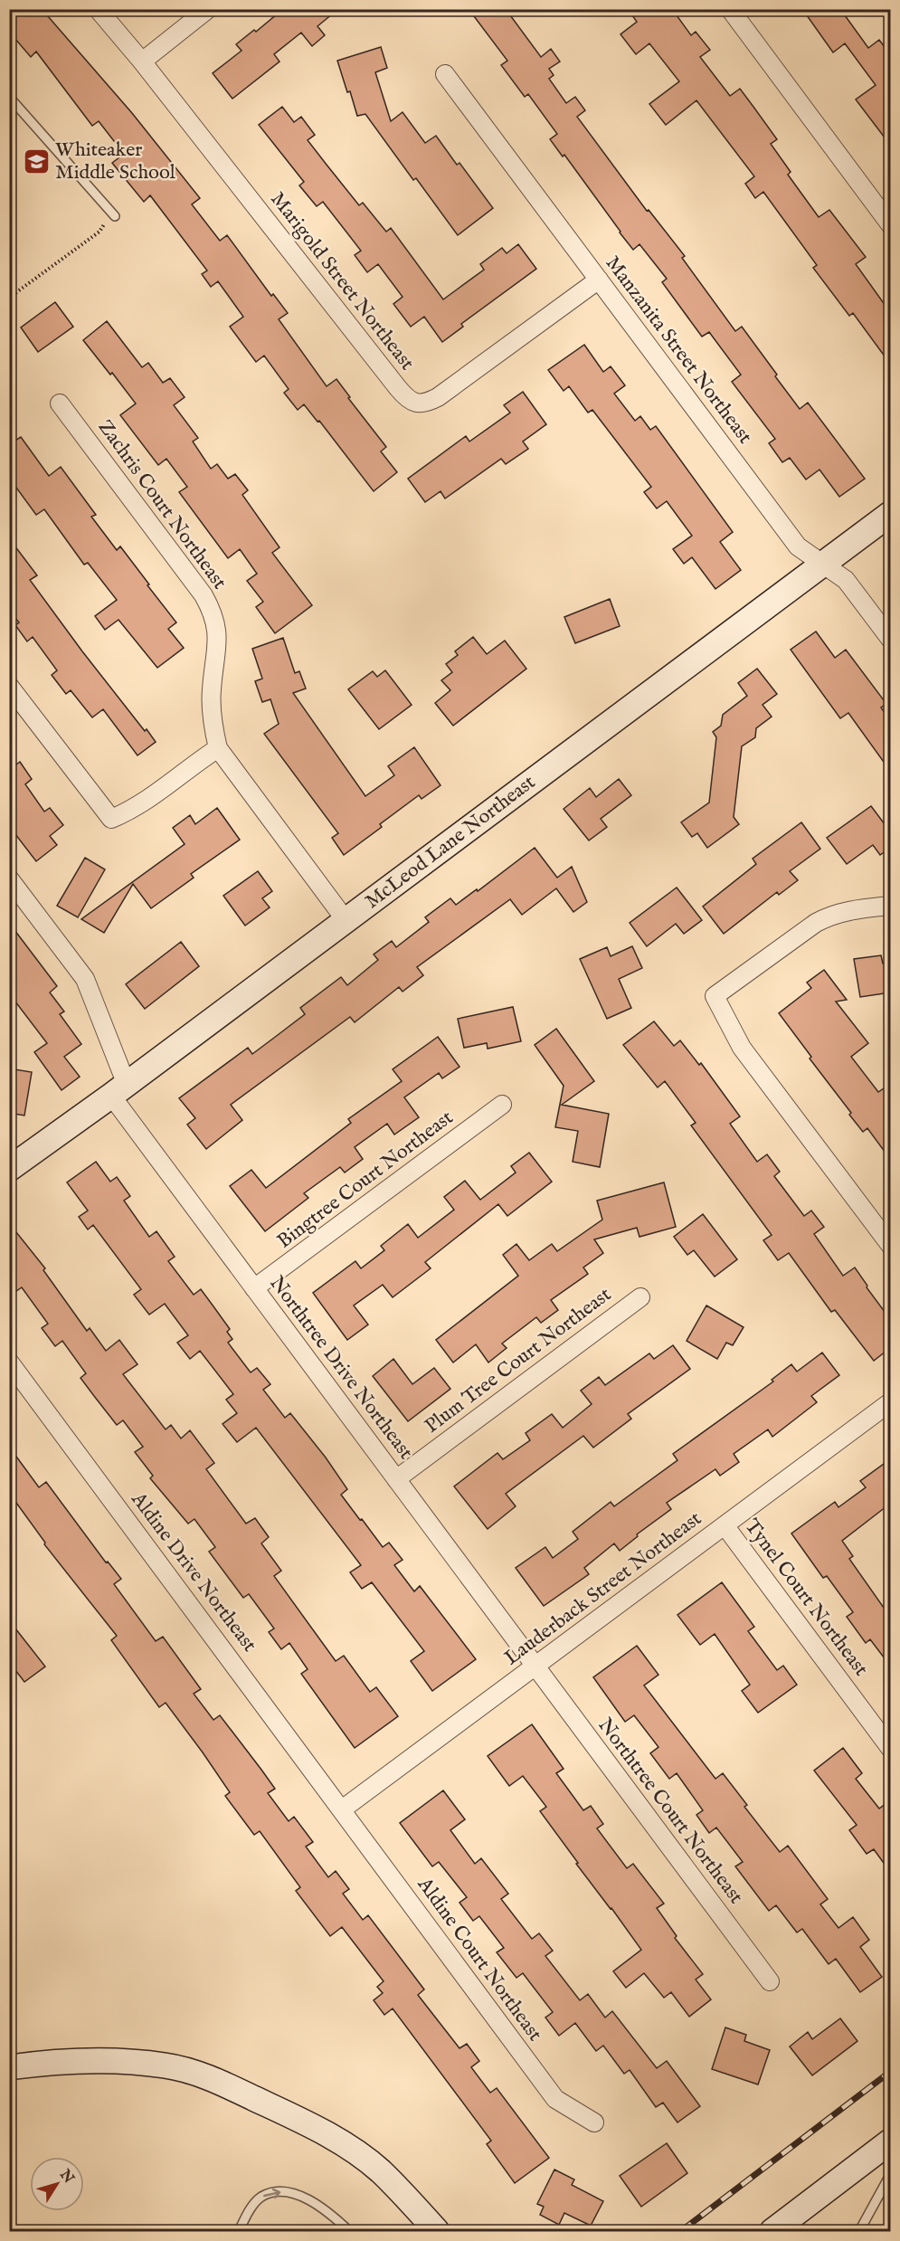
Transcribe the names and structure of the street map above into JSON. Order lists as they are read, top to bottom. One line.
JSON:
{"streets":{"street":["Marigold Street Northeast","Manzanita Street Northeast","Zachris Court Northeast","McLeod Lane Northeast","Bingtree Court Northeast","Plum Tree Court Northeast","Northtree Drive Northeast","Aldine Drive Northeast","Lauderback Street Northeast","Tynel Court Northeast","Northtree Court Northeast","Aldine Court Northeast"]},"crossings":[["Marigold Street Northeast","Manzanita Street Northeast"],["Manzanita Street Northeast","McLeod Lane Northeast"],["Zachris Court Northeast","McLeod Lane Northeast"],["McLeod Lane Northeast","Northtree Drive Northeast"],["Bingtree Court Northeast","Northtree Drive Northeast"],["Plum Tree Court Northeast","Northtree Drive Northeast"],["Northtree Drive Northeast","Lauderback Street Northeast"],["Northtree Drive Northeast","Northtree Court Northeast"],["Aldine Drive Northeast","Lauderback Street Northeast"],["Aldine Drive Northeast","Aldine Court Northeast"],["Lauderback Street Northeast","Tynel Court Northeast"],["Lauderback Street Northeast","Northtree Court Northeast"],["Lauderback Street Northeast","Aldine Court Northeast"]],"places":{"school or university":["Whiteaker Middle School"]},"north":"top right"}
